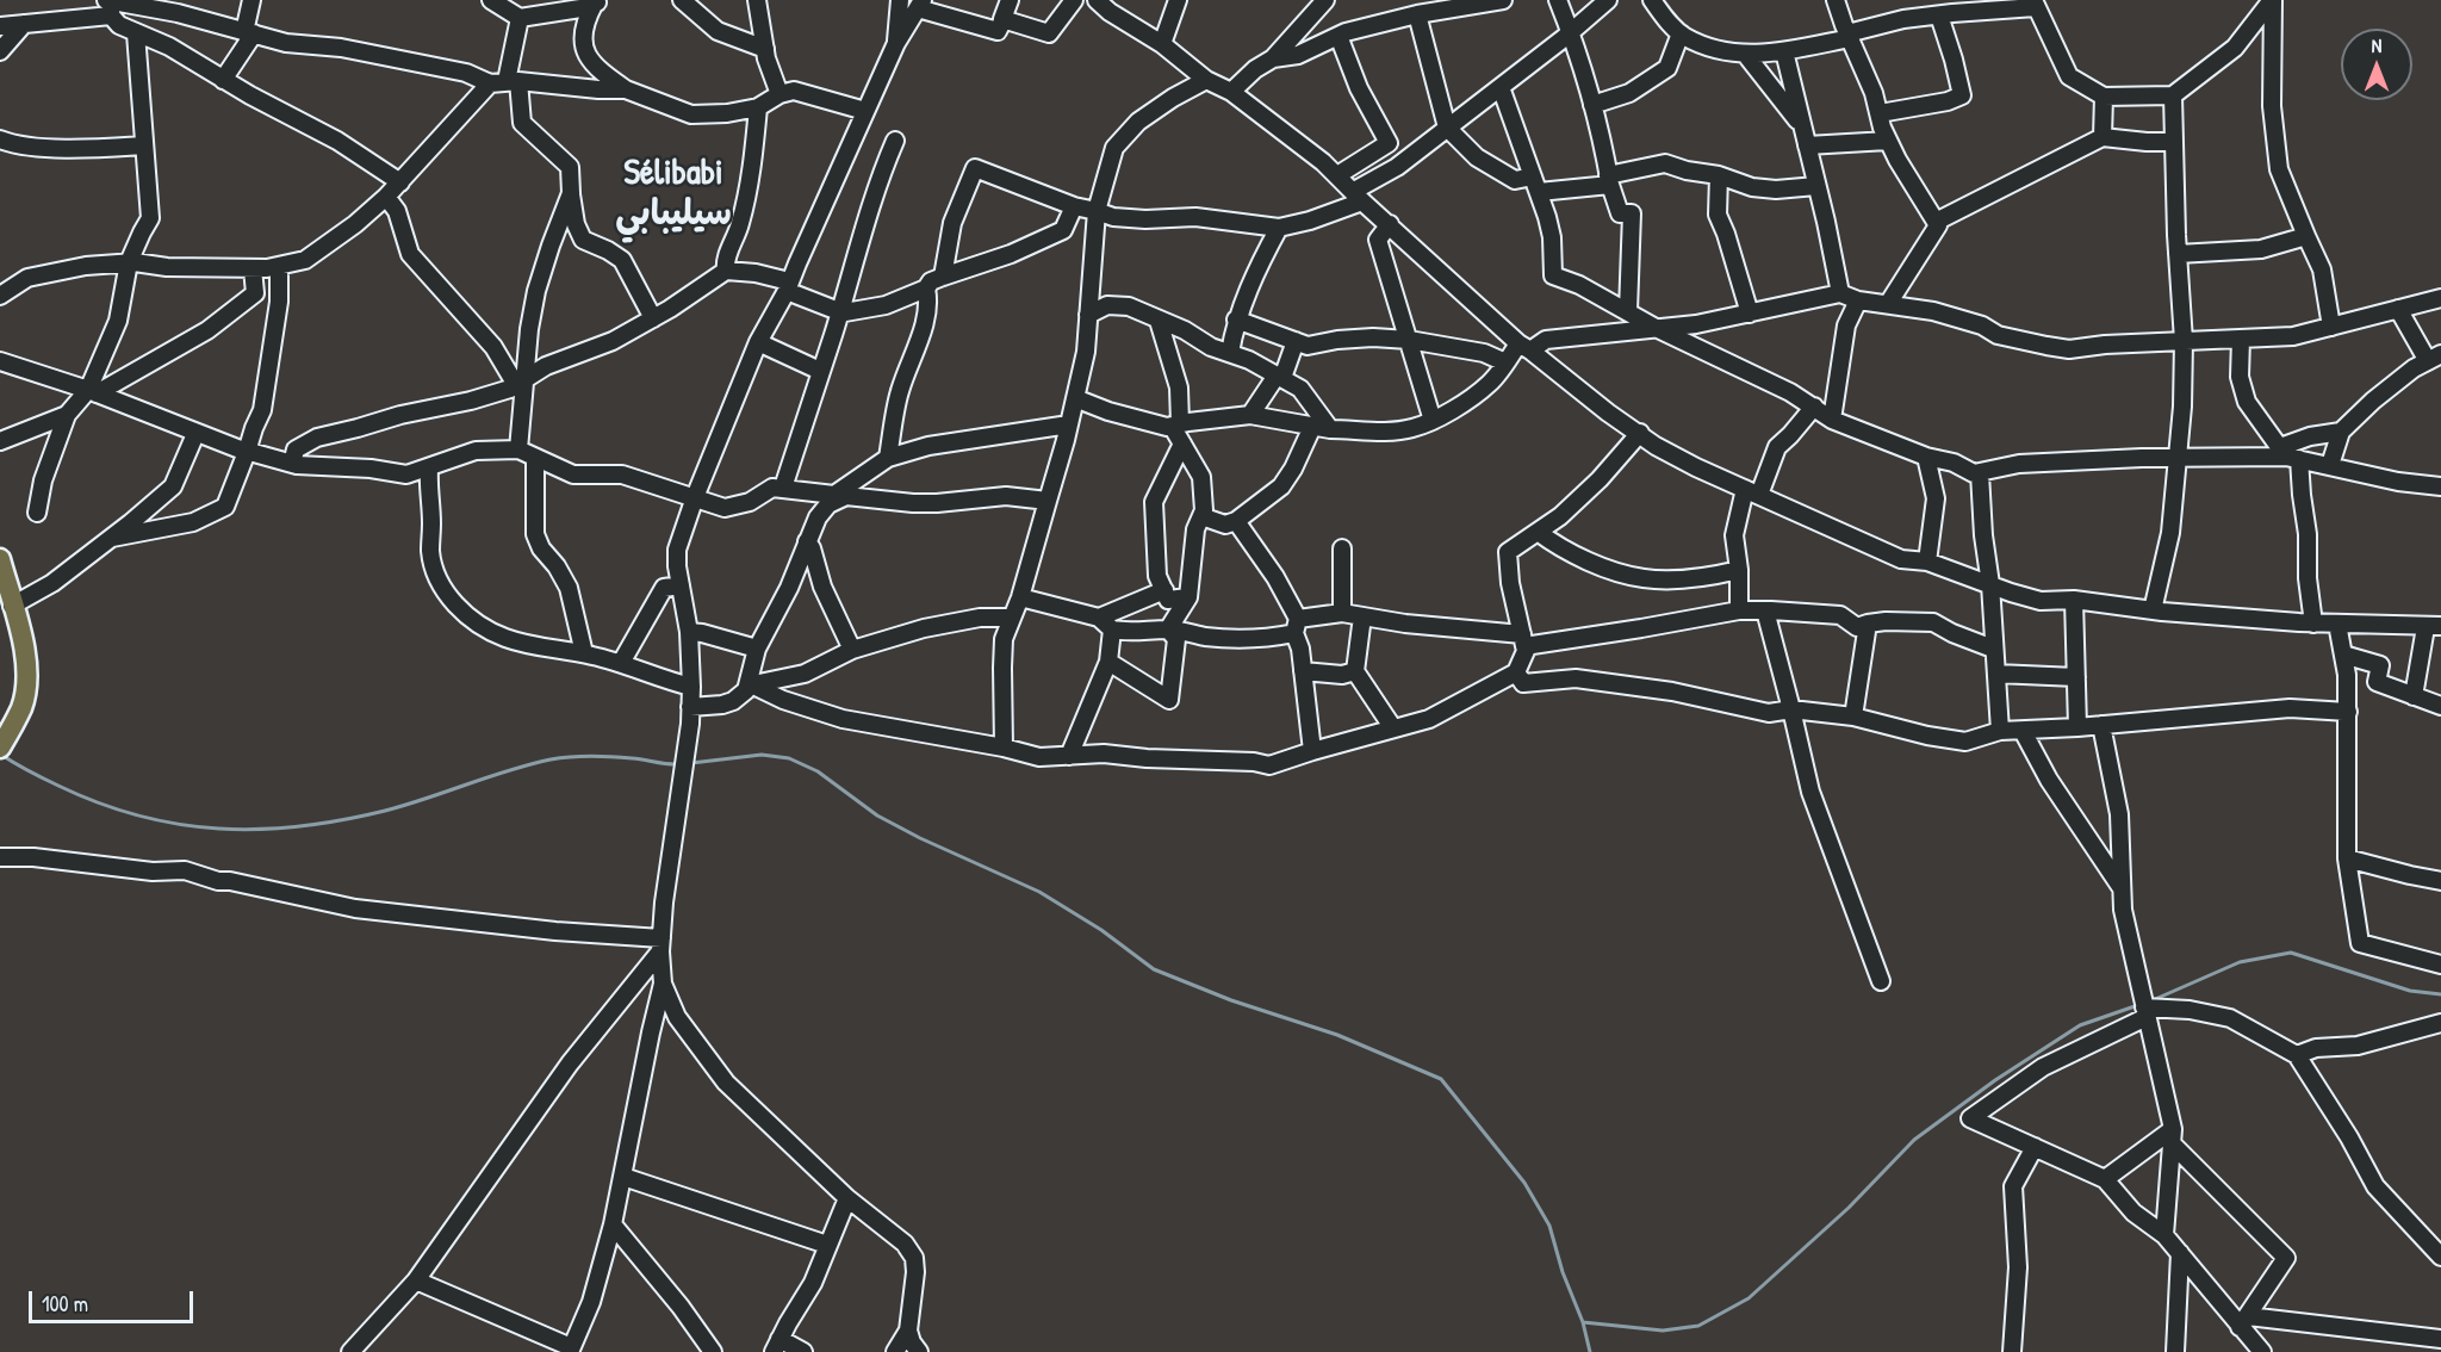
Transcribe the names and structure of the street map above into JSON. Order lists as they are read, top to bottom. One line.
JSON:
{"districts":["Sélibabi سيليبابي"],"scale_bar":"100 m","north":"top"}
